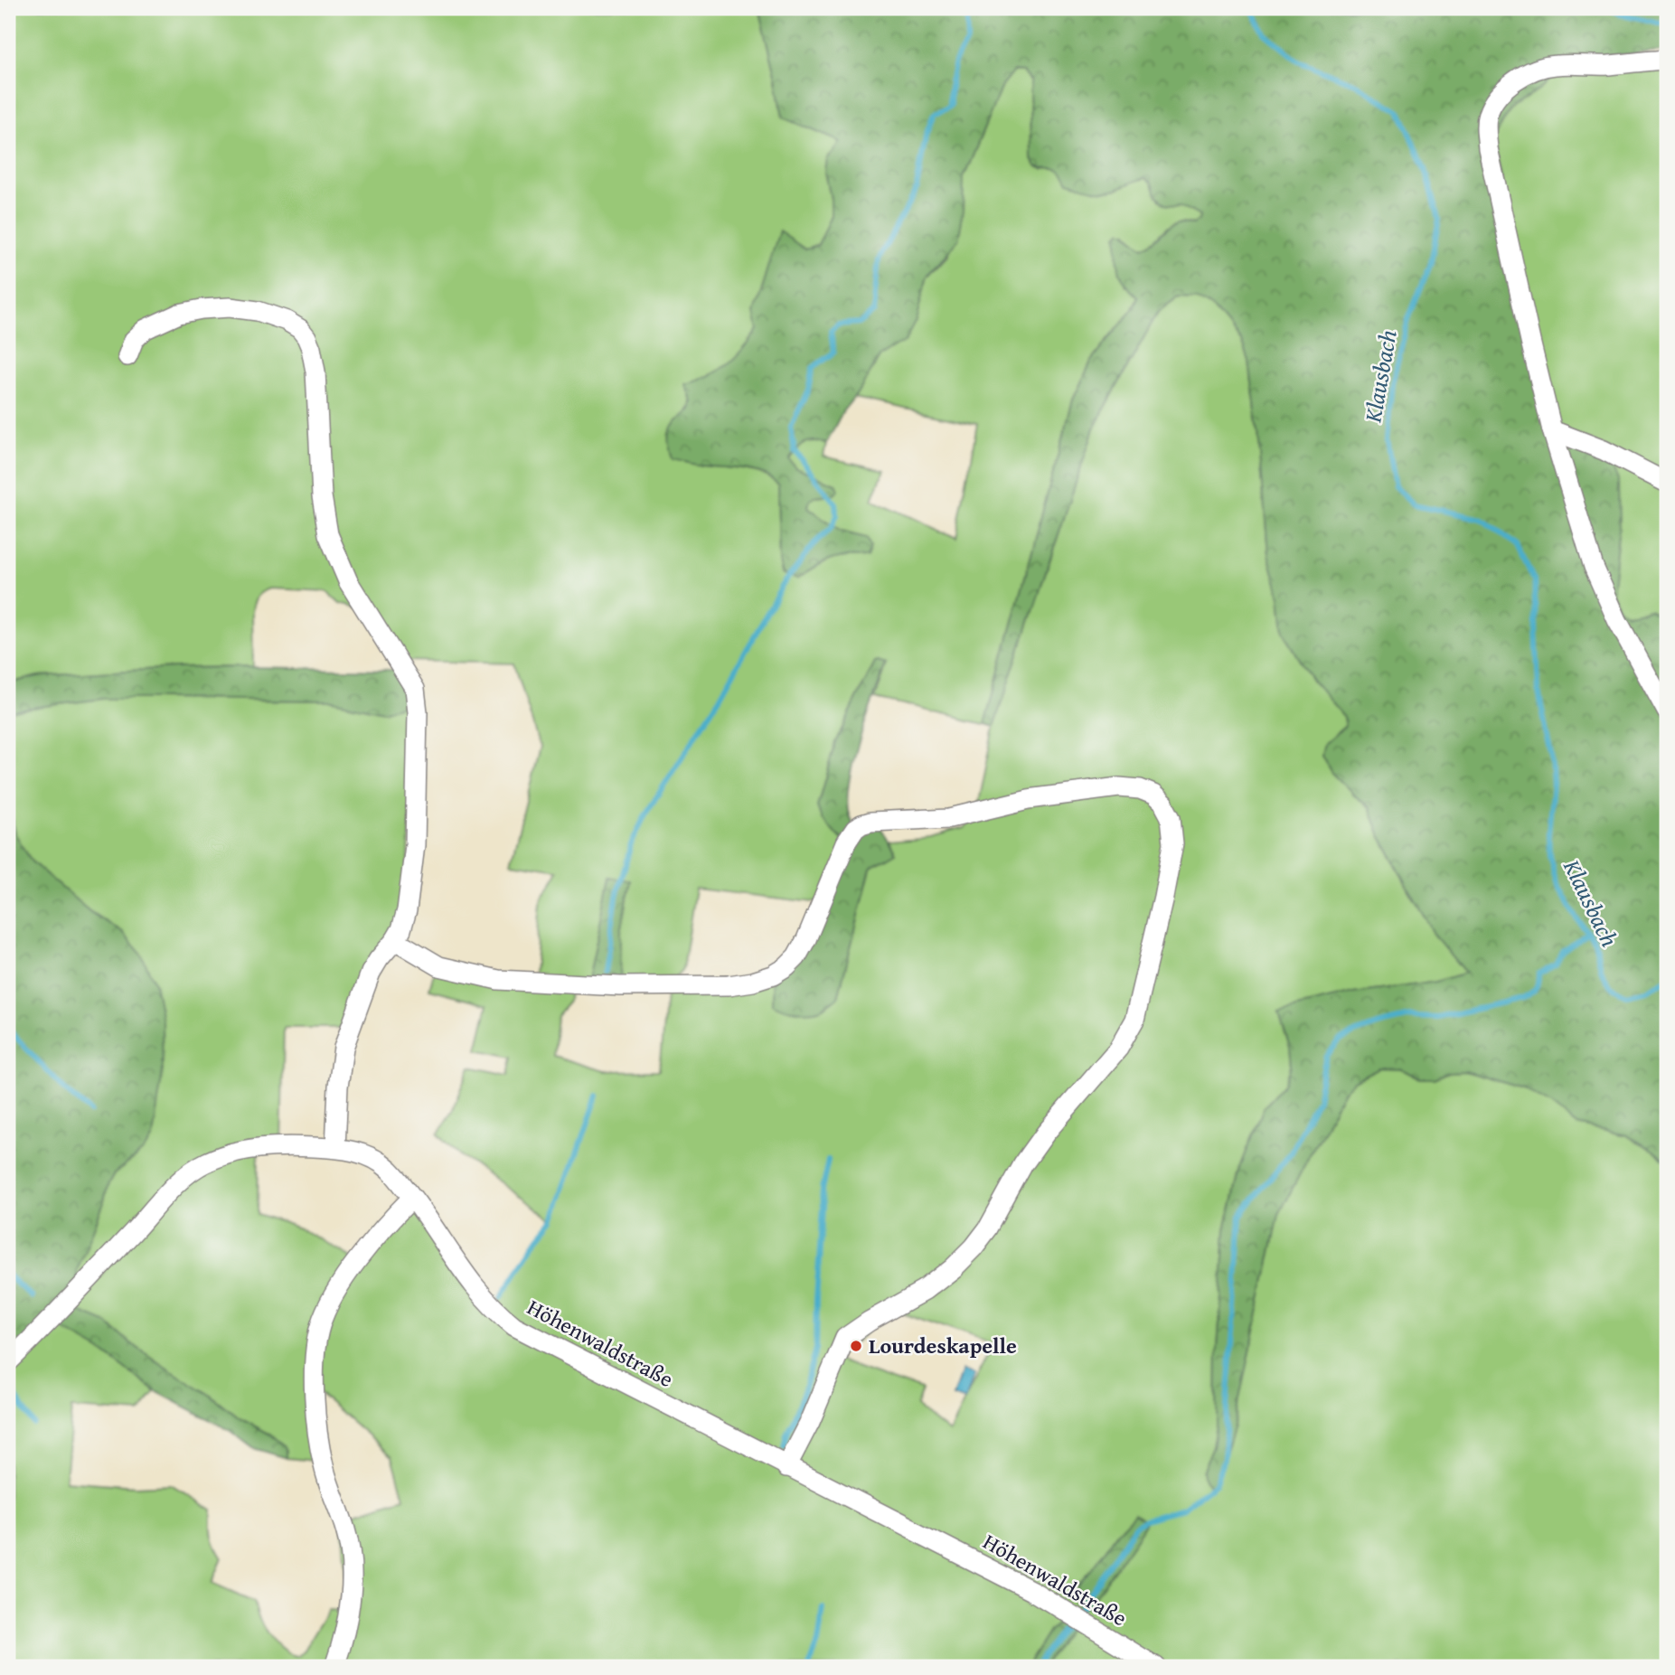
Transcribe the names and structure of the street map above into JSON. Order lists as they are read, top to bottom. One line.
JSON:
{"streets":{"street":["Höhenwaldstraße"]},"water":["Klausbach"],"places":["Lourdeskapelle"]}
